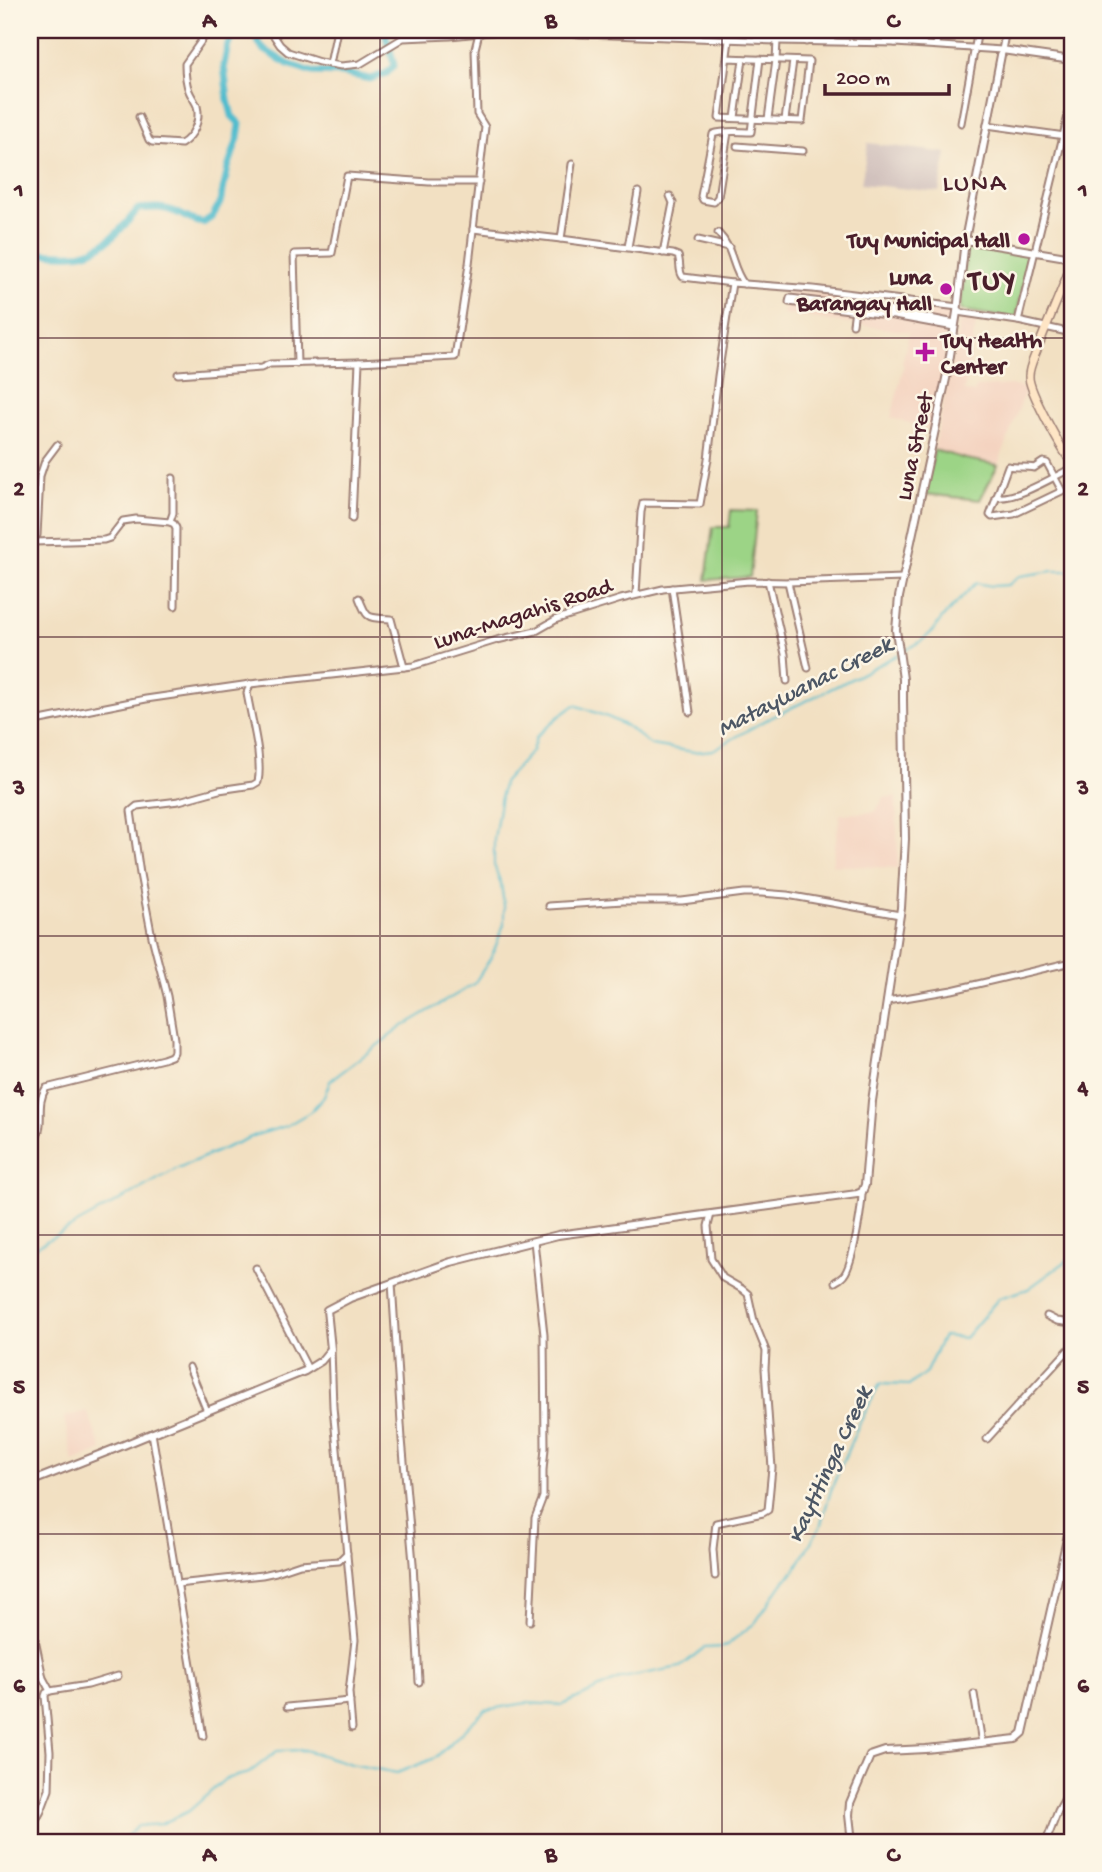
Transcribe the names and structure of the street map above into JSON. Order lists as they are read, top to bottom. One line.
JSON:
{"streets":{"street":["Luna Street","Luna-Magahis Road"]},"crossings":[["Luna Street","Luna-Magahis Road"]],"districts":["LUNA","TUY"],"water":["Mataywanac Creek","Kaytitinga Creek"],"places":{"other":["Tuy Municipal Hall","Luna Barangay Hall"],"health":["Tuy Health Center"]},"scale_bar":"200 m","grid":{"columns":["A","B","C"],"rows":["1","2","3","4","5","6"]}}
